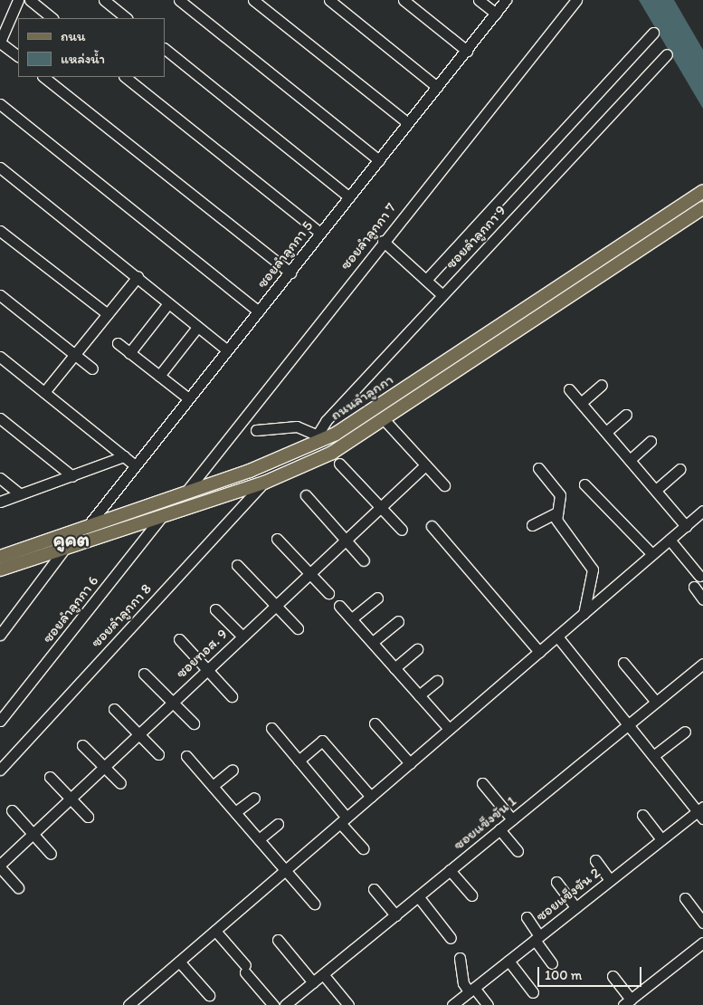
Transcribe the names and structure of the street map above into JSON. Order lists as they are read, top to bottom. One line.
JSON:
{"streets":{"main road":["ถนนลำลูกกา"],"street":["ซอยลำลูกกา 7","ซอยลำลูกกา 9","ซอยลำลูกกา 5","ซอยลำลูกกา 6","ซอยลำลูกกา 8","ซอยทอส. 9","ซอยแข็งขัน 1","ซอยแข็งขัน 2"]},"crossings":[["ซอยลำลูกกา 7","ถนนลำลูกกา"],["ซอยลำลูกกา 9","ถนนลำลูกกา"],["ซอยลำลูกกา 5","ถนนลำลูกกา"],["ถนนลำลูกกา","ซอยลำลูกกา 6"],["ถนนลำลูกกา","ซอยลำลูกกา 8"]],"districts":["คูคต"],"legend":["ถนน","แหล่งน้ำ"],"scale_bar":"100 m"}
